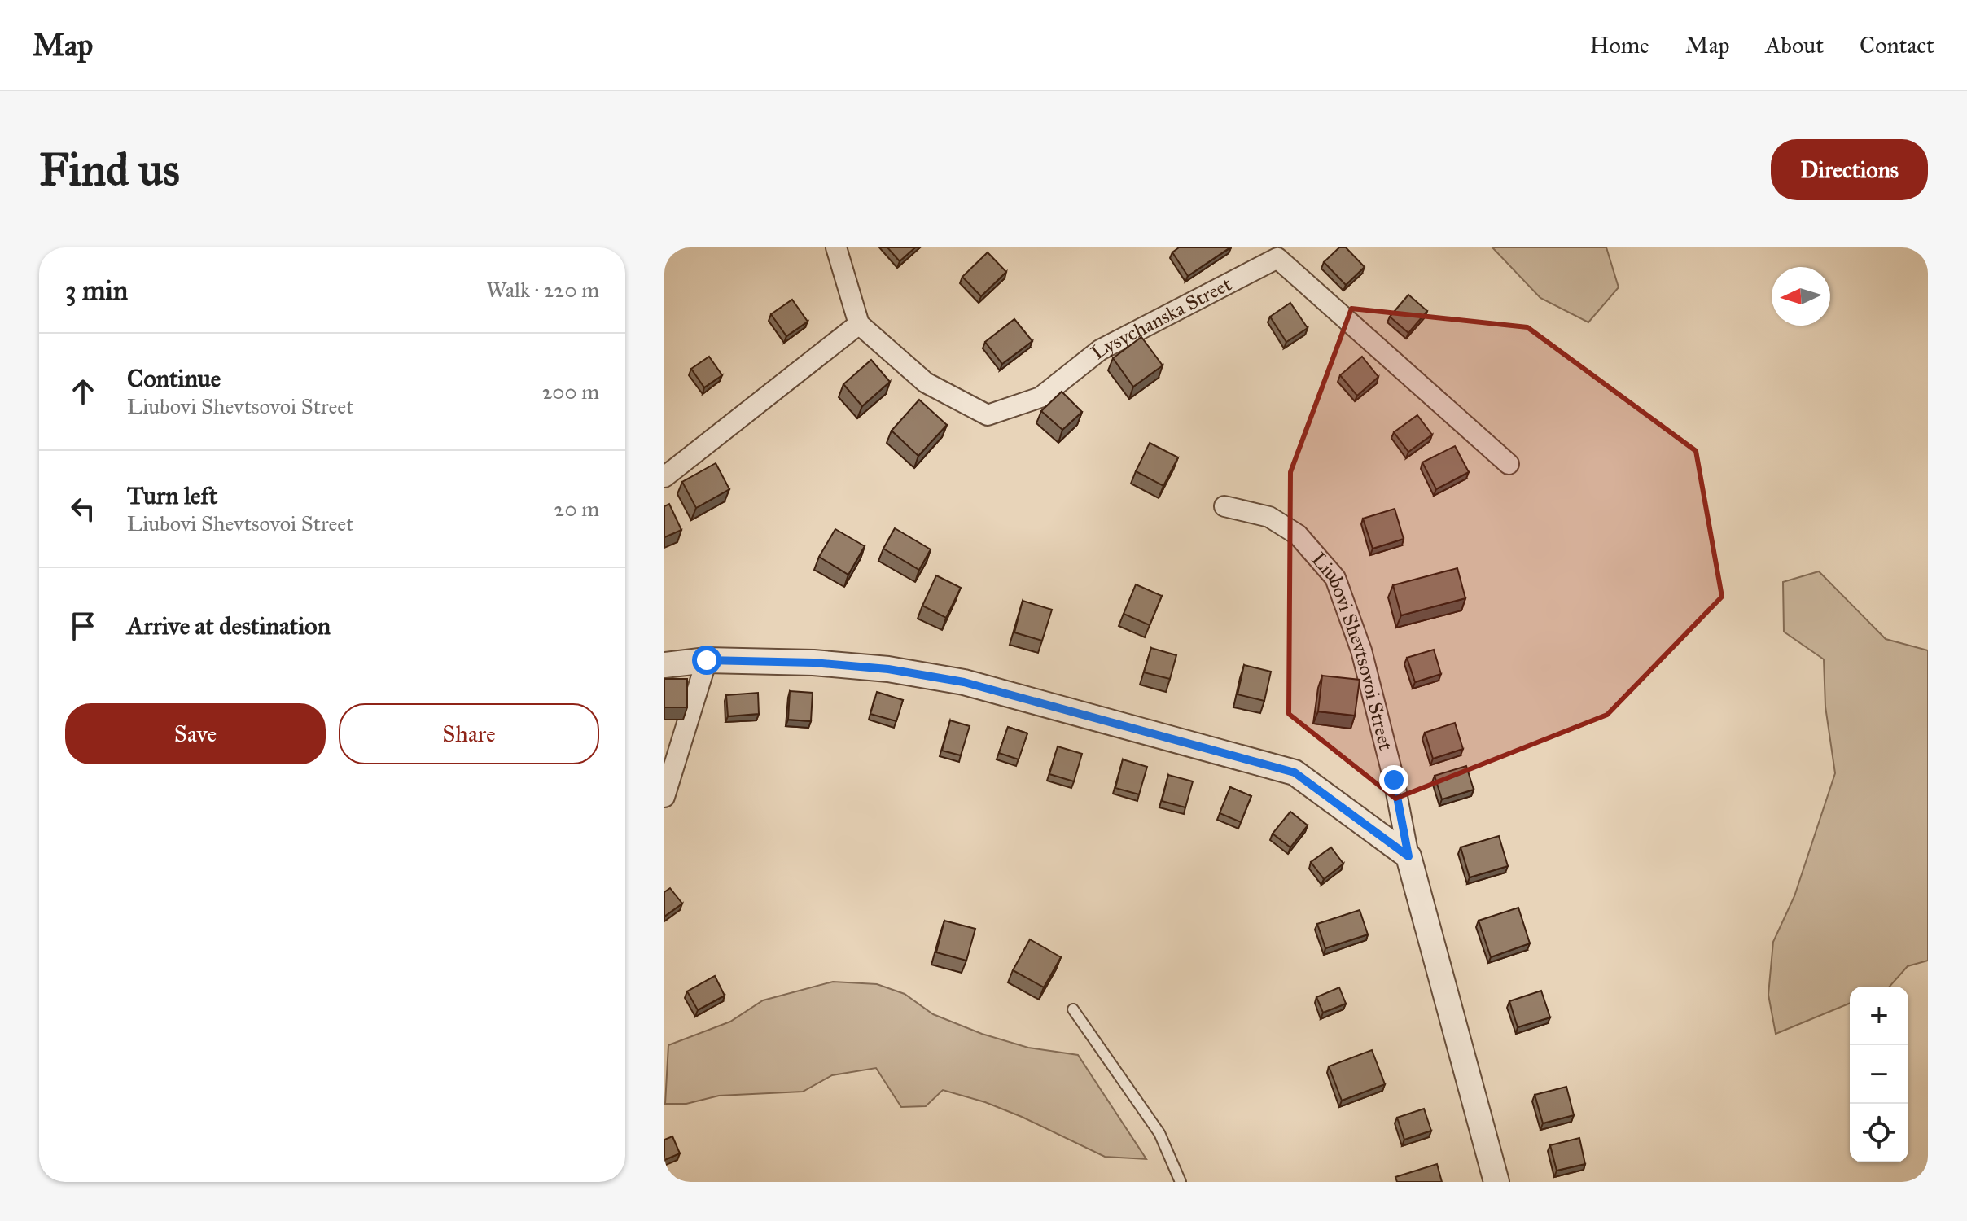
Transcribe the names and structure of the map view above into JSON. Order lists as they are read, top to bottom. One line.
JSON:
{"streets":{"street":["Lysychanska Street","Liubovi Shevtsovoi Street"]},"north":"left","page":{"header":"Map","nav":["Home","Map","About","Contact"],"buttons":["Directions",["Save","Share"]],"title":"Find us","heading":["3 min","Walk · 220 m"],"list":[["Continue","Liubovi Shevtsovoi Street","200 m"],["Turn left","Liubovi Shevtsovoi Street","20 m"],"Arrive at destination"],"map_buttons":["+","−"]}}
